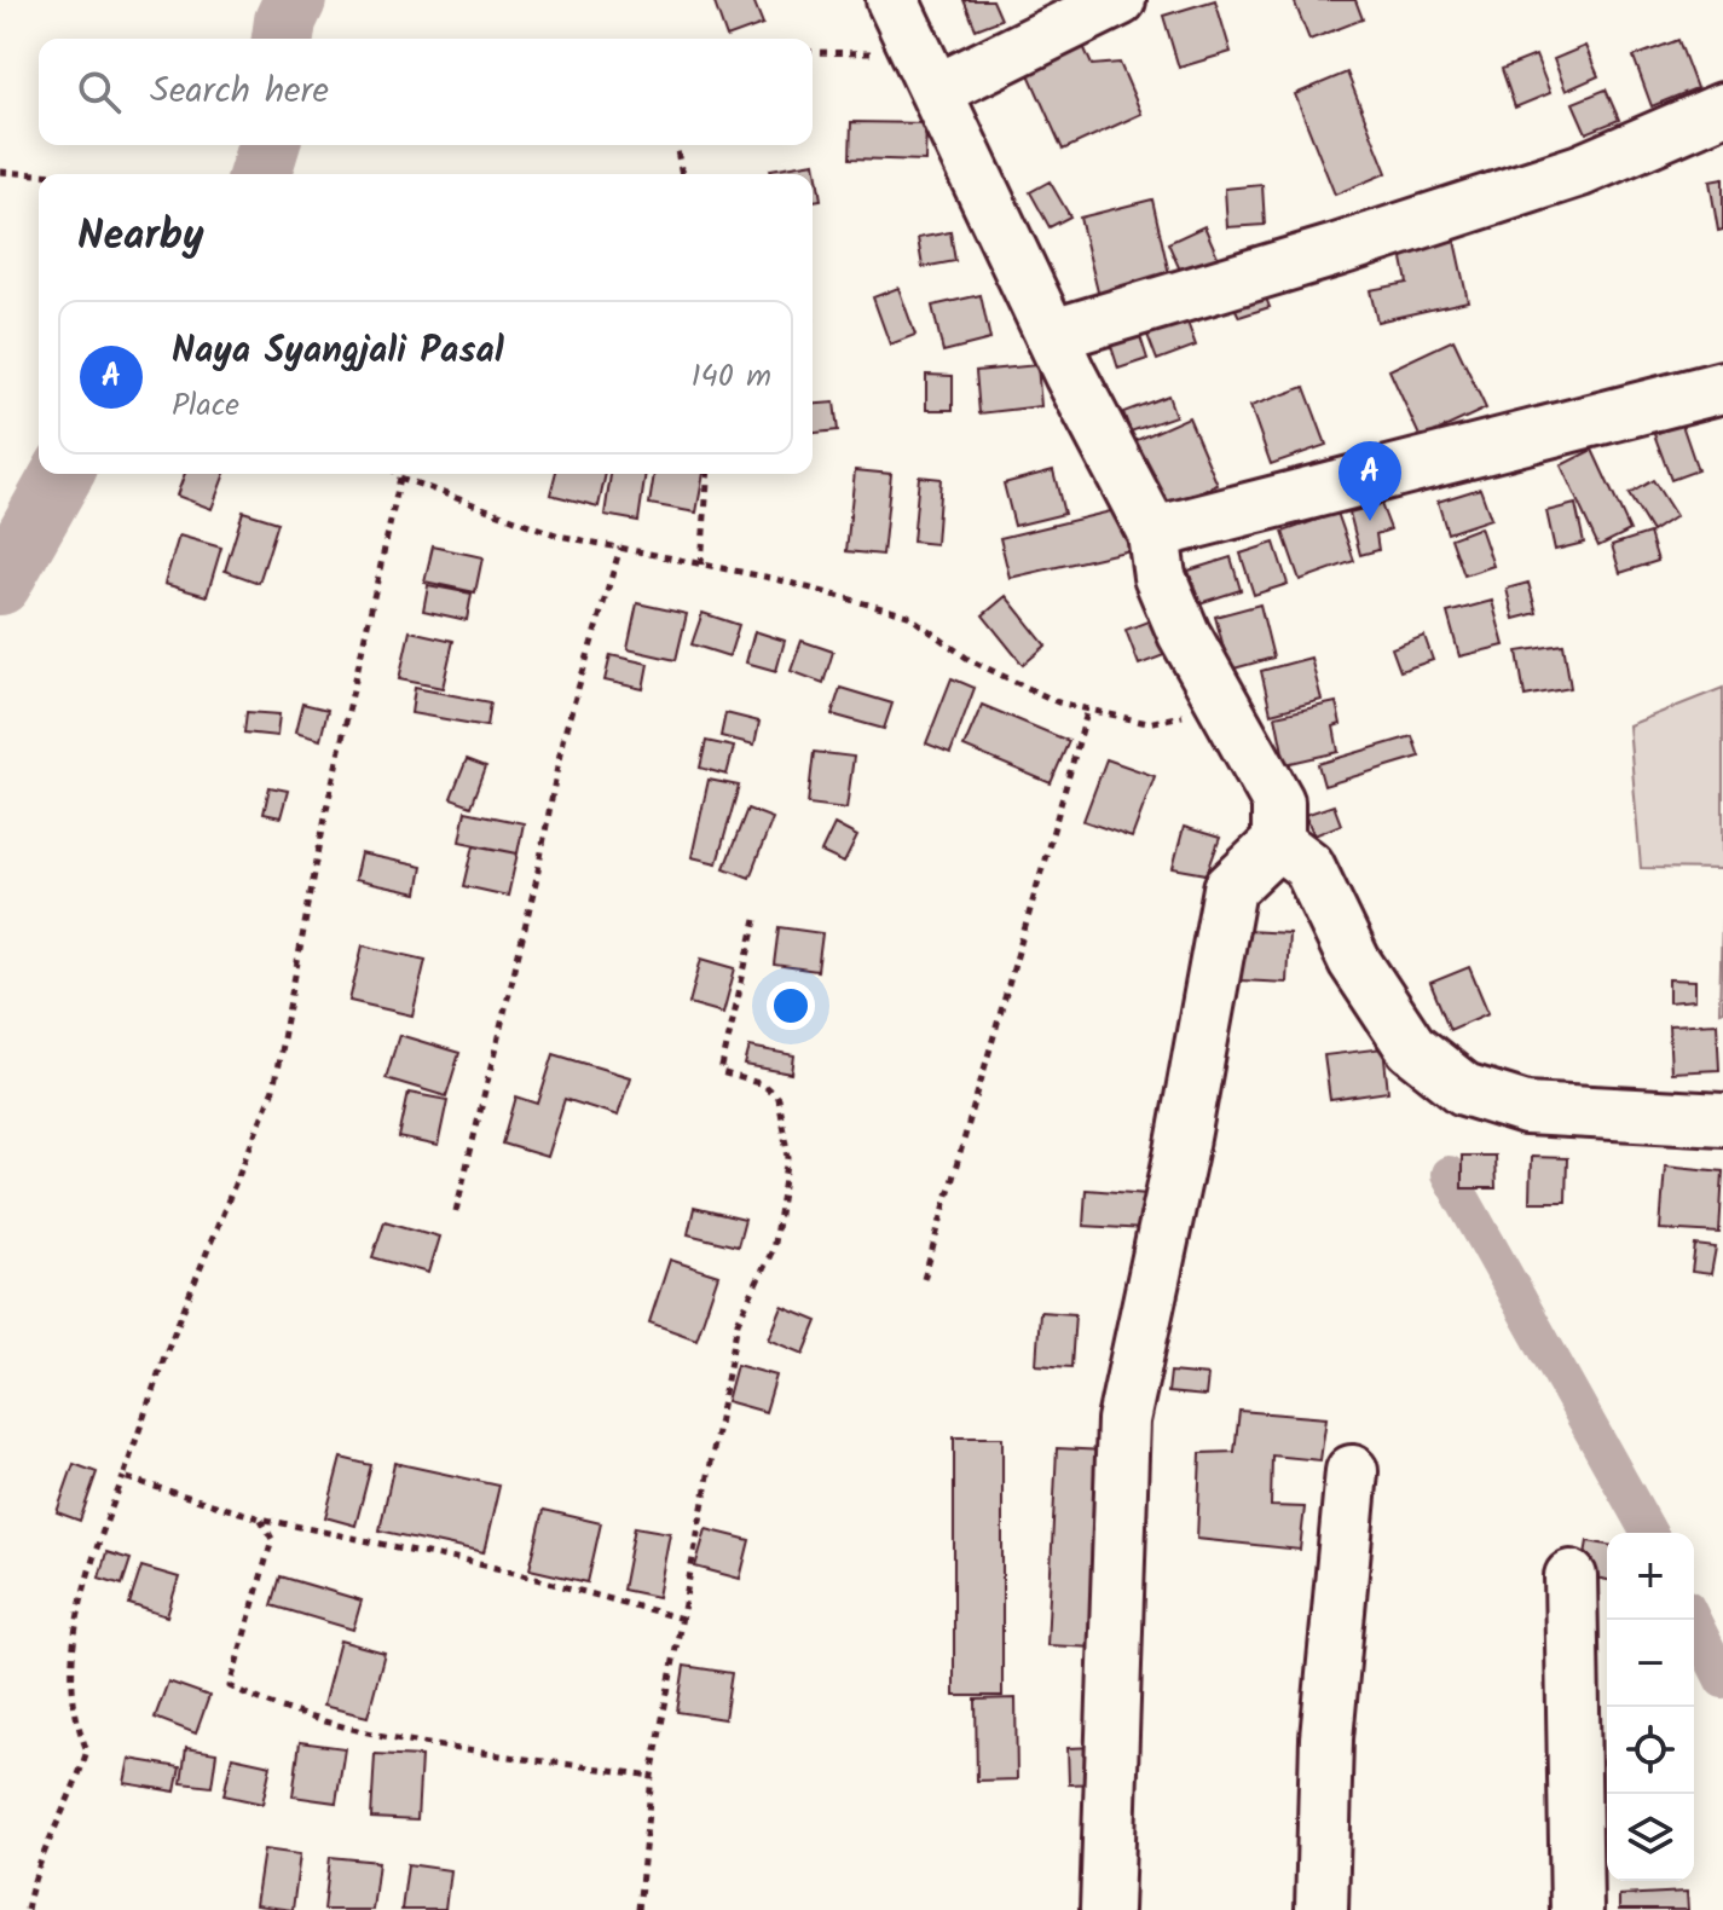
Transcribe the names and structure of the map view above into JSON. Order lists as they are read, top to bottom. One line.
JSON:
{"page":{"search":"Search here","heading":"Nearby","list":[{"mark":"A","name":"Naya Syangjali Pasal","note":"Place","value":"140 m"}],"pins":"A","map_buttons":["+","−"]}}
